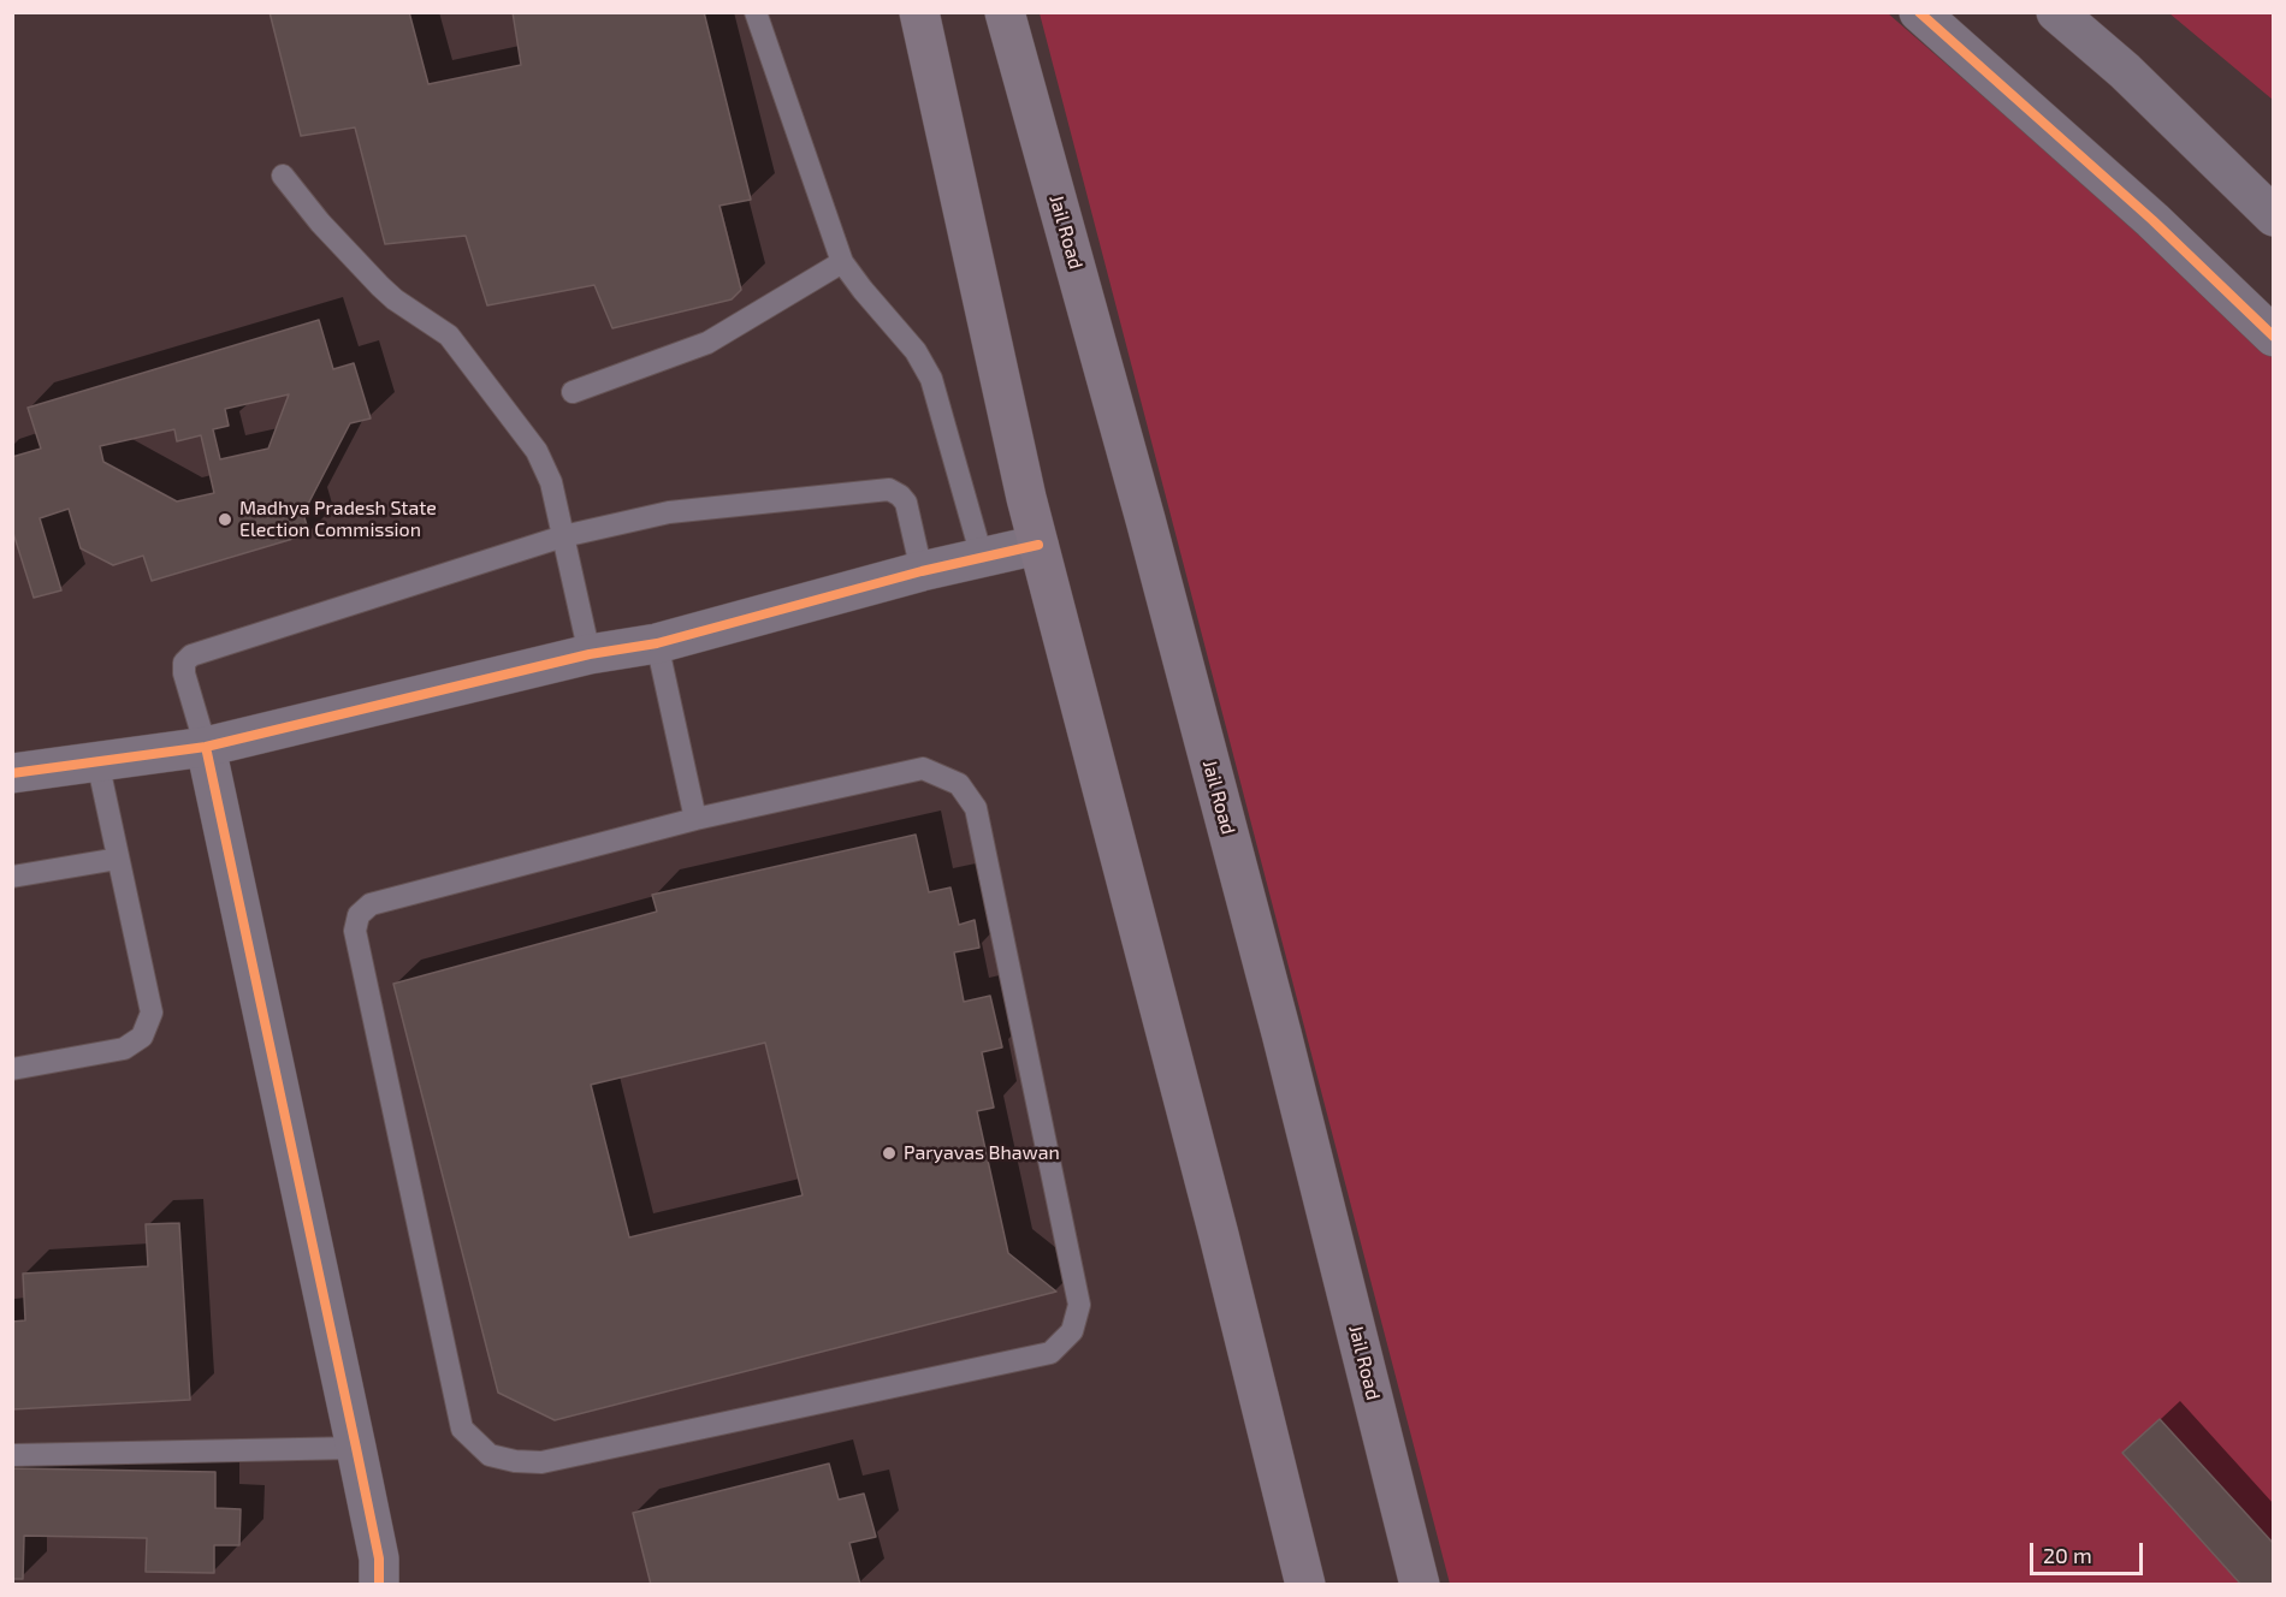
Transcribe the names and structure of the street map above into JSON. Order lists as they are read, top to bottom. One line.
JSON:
{"streets":{"main road":["Jail Road"]},"places":["Madhya Pradesh State Election Commission","Paryavas Bhawan"],"scale_bar":"20 m"}
